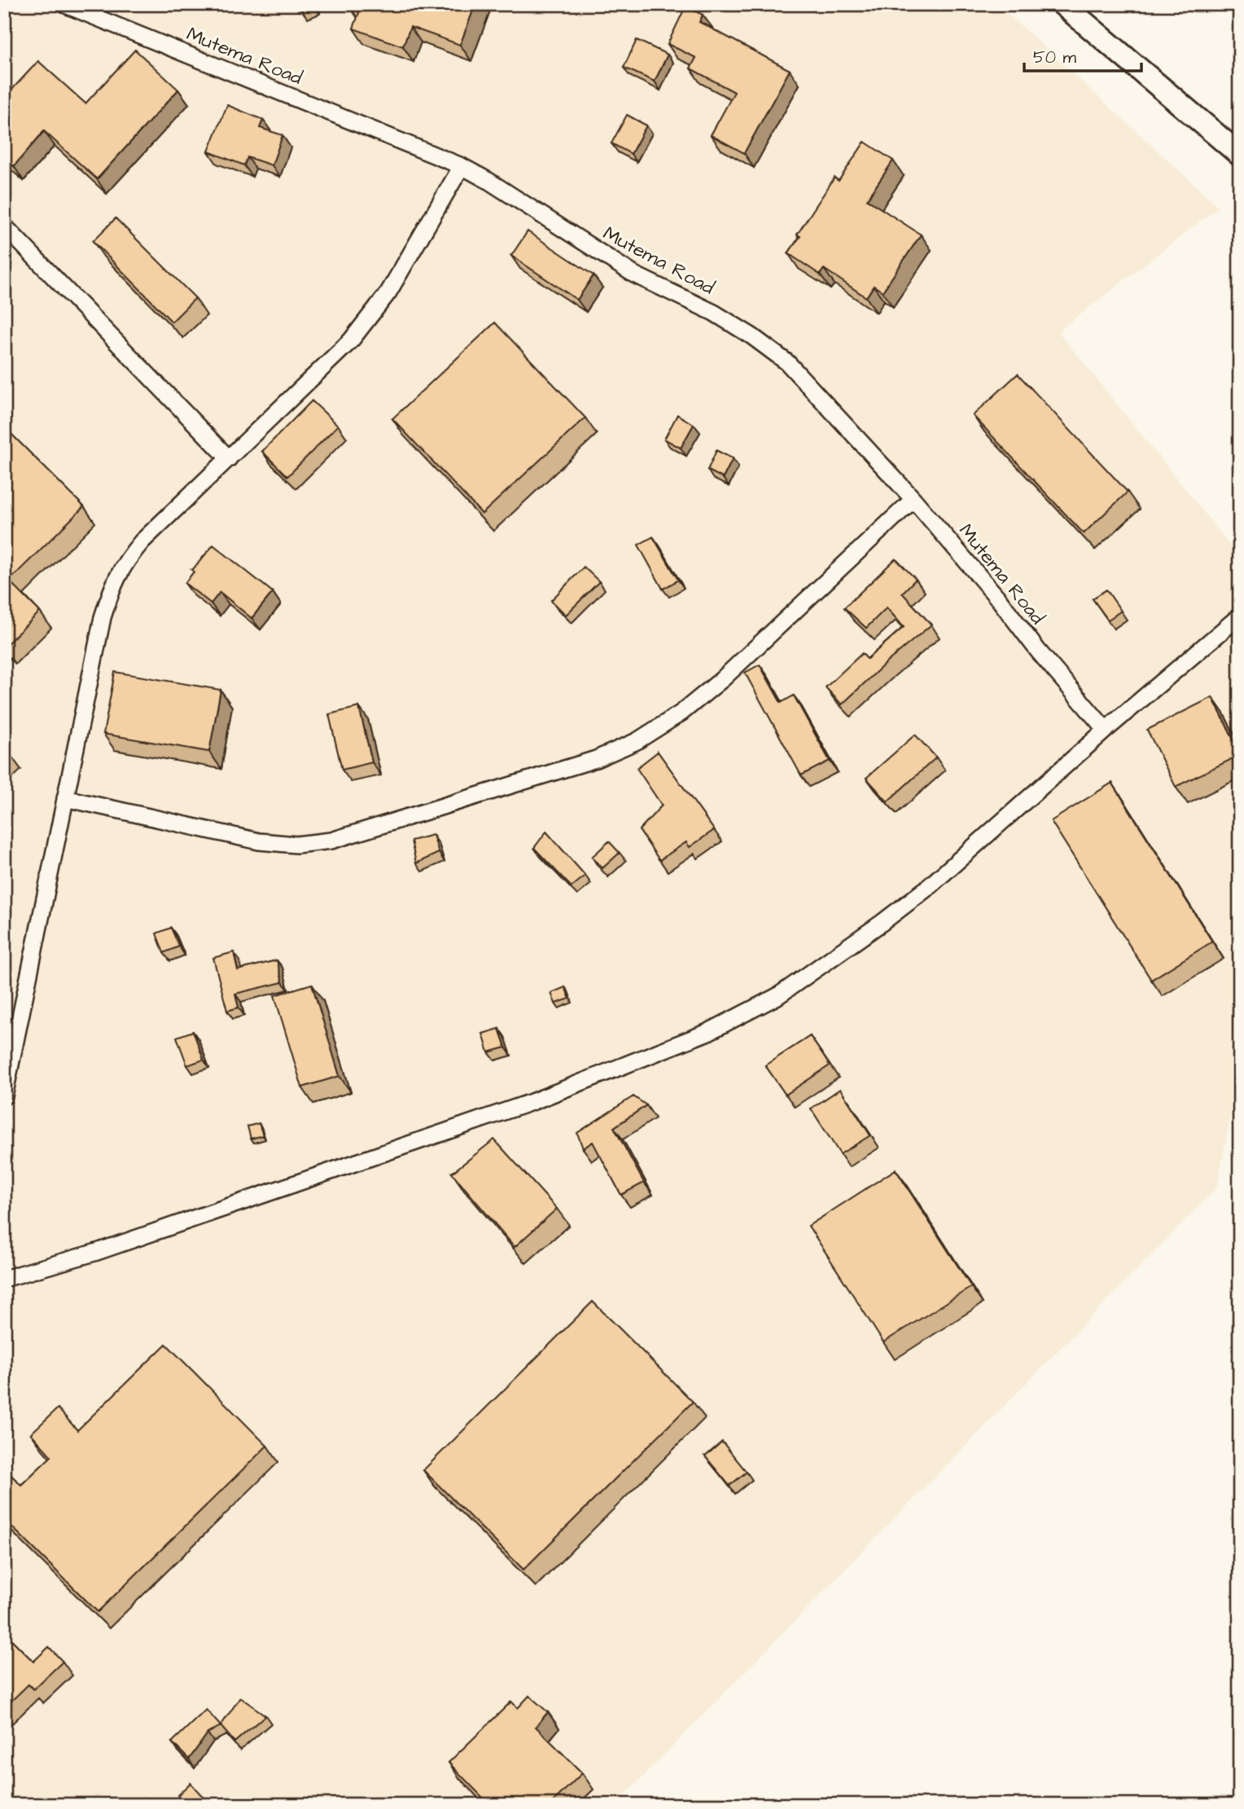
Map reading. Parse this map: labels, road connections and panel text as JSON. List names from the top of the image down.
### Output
{
  "streets": {
    "street": ["Mutema Road"]
  },
  "scale_bar": "50 m"
}
